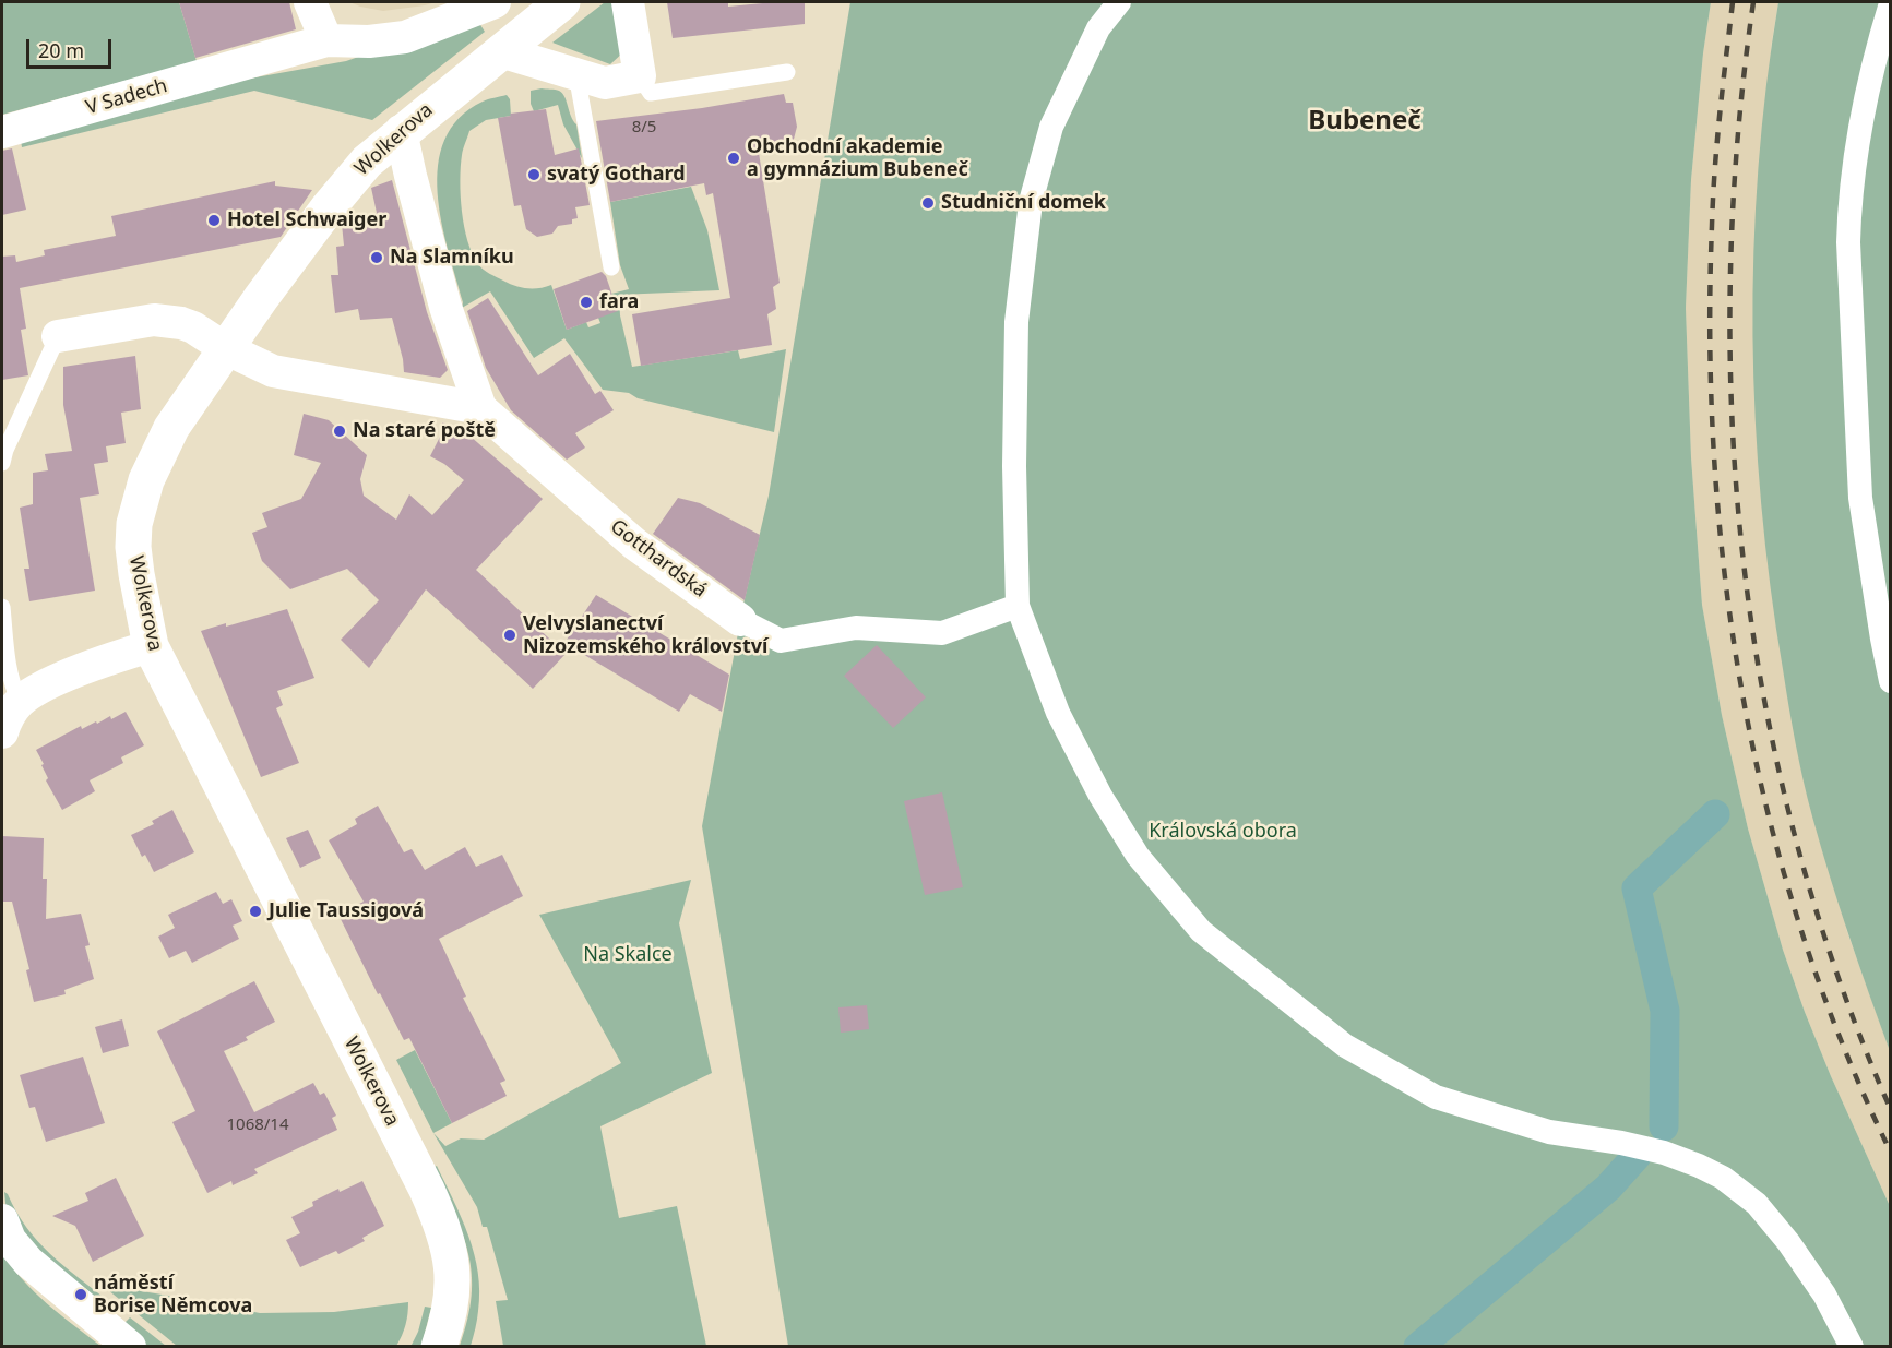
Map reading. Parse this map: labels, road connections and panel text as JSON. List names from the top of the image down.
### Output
{
  "streets": {
    "street": ["V Sadech", "Wolkerova", "Gotthardská"]
  },
  "crossings": [
    ["Wolkerova", "Gotthardská"]
  ],
  "districts": ["Bubeneč"],
  "parks": ["Královská obora", "Na Skalce"],
  "places": [
    "Obchodní akademie a gymnázium Bubeneč",
    "svatý Gothard",
    "Studniční domek",
    "Hotel Schwaiger",
    "Na Slamníku",
    "fara",
    "Na staré poště",
    "Velvyslanectví Nizozemského království",
    "Julie Taussigová",
    "náměstí Borise Němcova"
  ],
  "house_numbers": ["8/5", "1068/14"],
  "scale_bar": "20 m"
}
